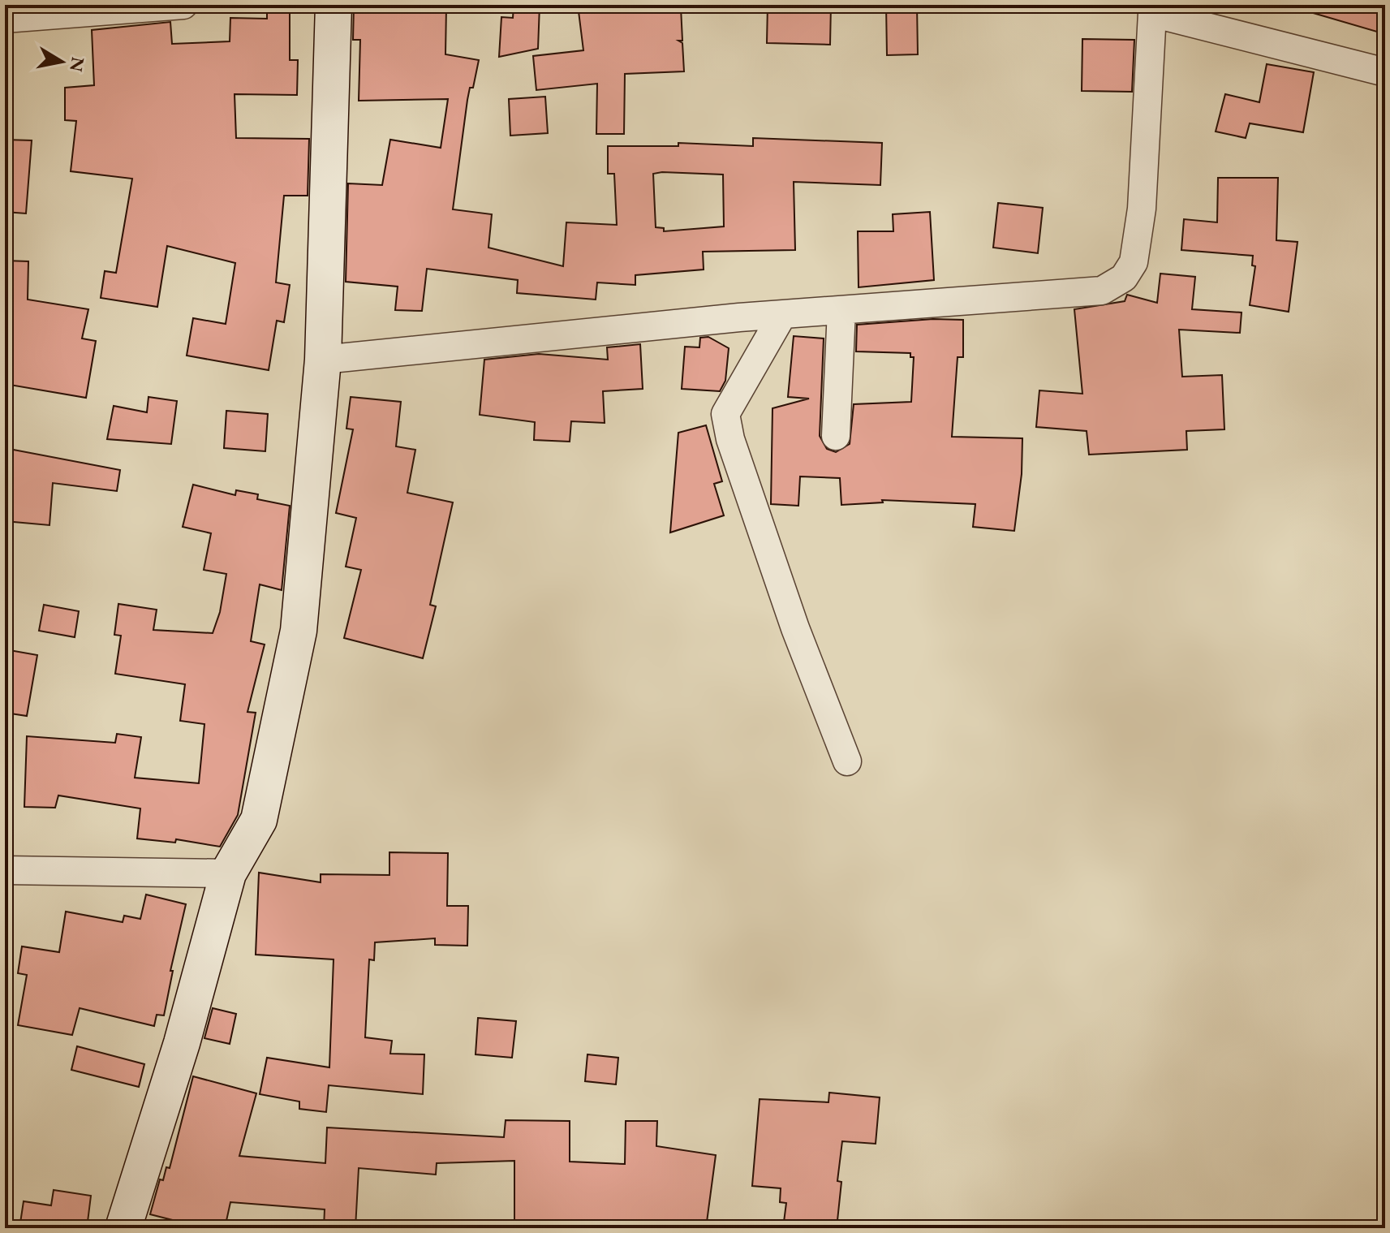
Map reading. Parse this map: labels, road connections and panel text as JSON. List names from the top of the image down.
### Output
{
  "north": "right"
}
